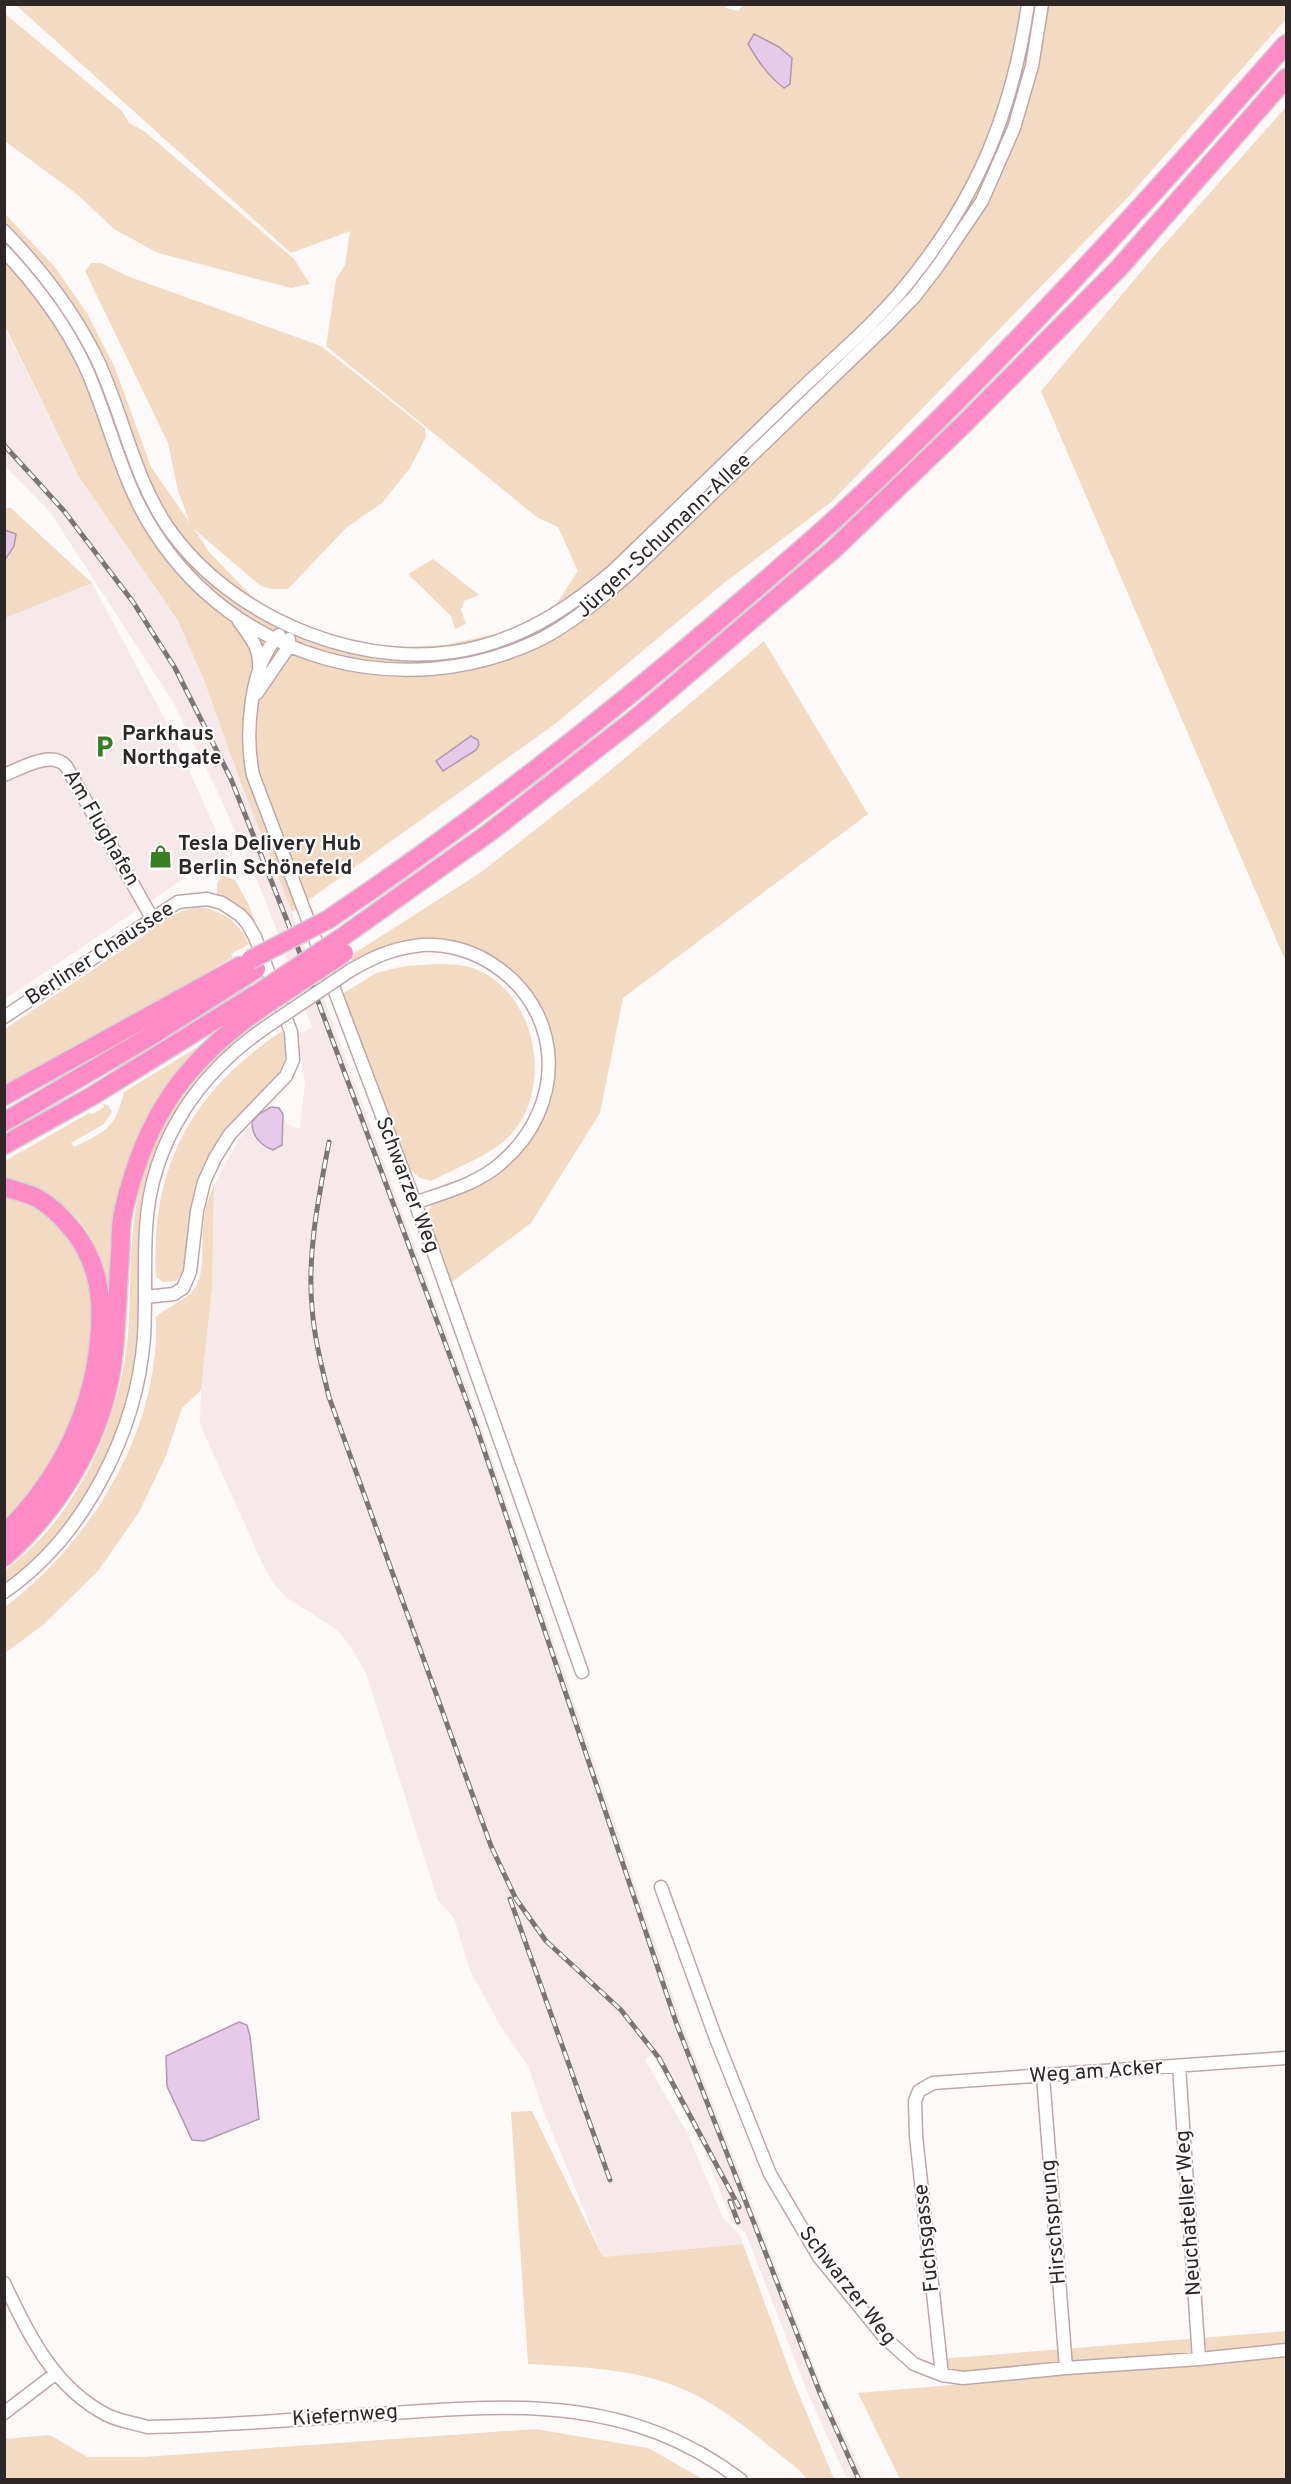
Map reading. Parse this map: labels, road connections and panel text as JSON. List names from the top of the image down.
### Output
{
  "streets": {
    "street": [
      "Jürgen-Schumann-Allee",
      "Am Flughafen",
      "Berliner Chaussee",
      "Schwarzer Weg",
      "Weg am Acker",
      "Neuchateller Weg",
      "Hirschsprung",
      "Fuchsgasse",
      "Kiefernweg"
    ]
  },
  "crossings": [
    ["Jürgen-Schumann-Allee", "Schwarzer Weg"],
    ["Am Flughafen", "Berliner Chaussee"],
    ["Schwarzer Weg", "Neuchateller Weg"],
    ["Schwarzer Weg", "Hirschsprung"],
    ["Schwarzer Weg", "Fuchsgasse"],
    ["Weg am Acker", "Neuchateller Weg"],
    ["Weg am Acker", "Hirschsprung"],
    ["Weg am Acker", "Fuchsgasse"]
  ],
  "places": {
    "parking": ["Parkhaus Northgate"],
    "shop": ["Tesla Delivery Hub Berlin Schönefeld"]
  }
}
